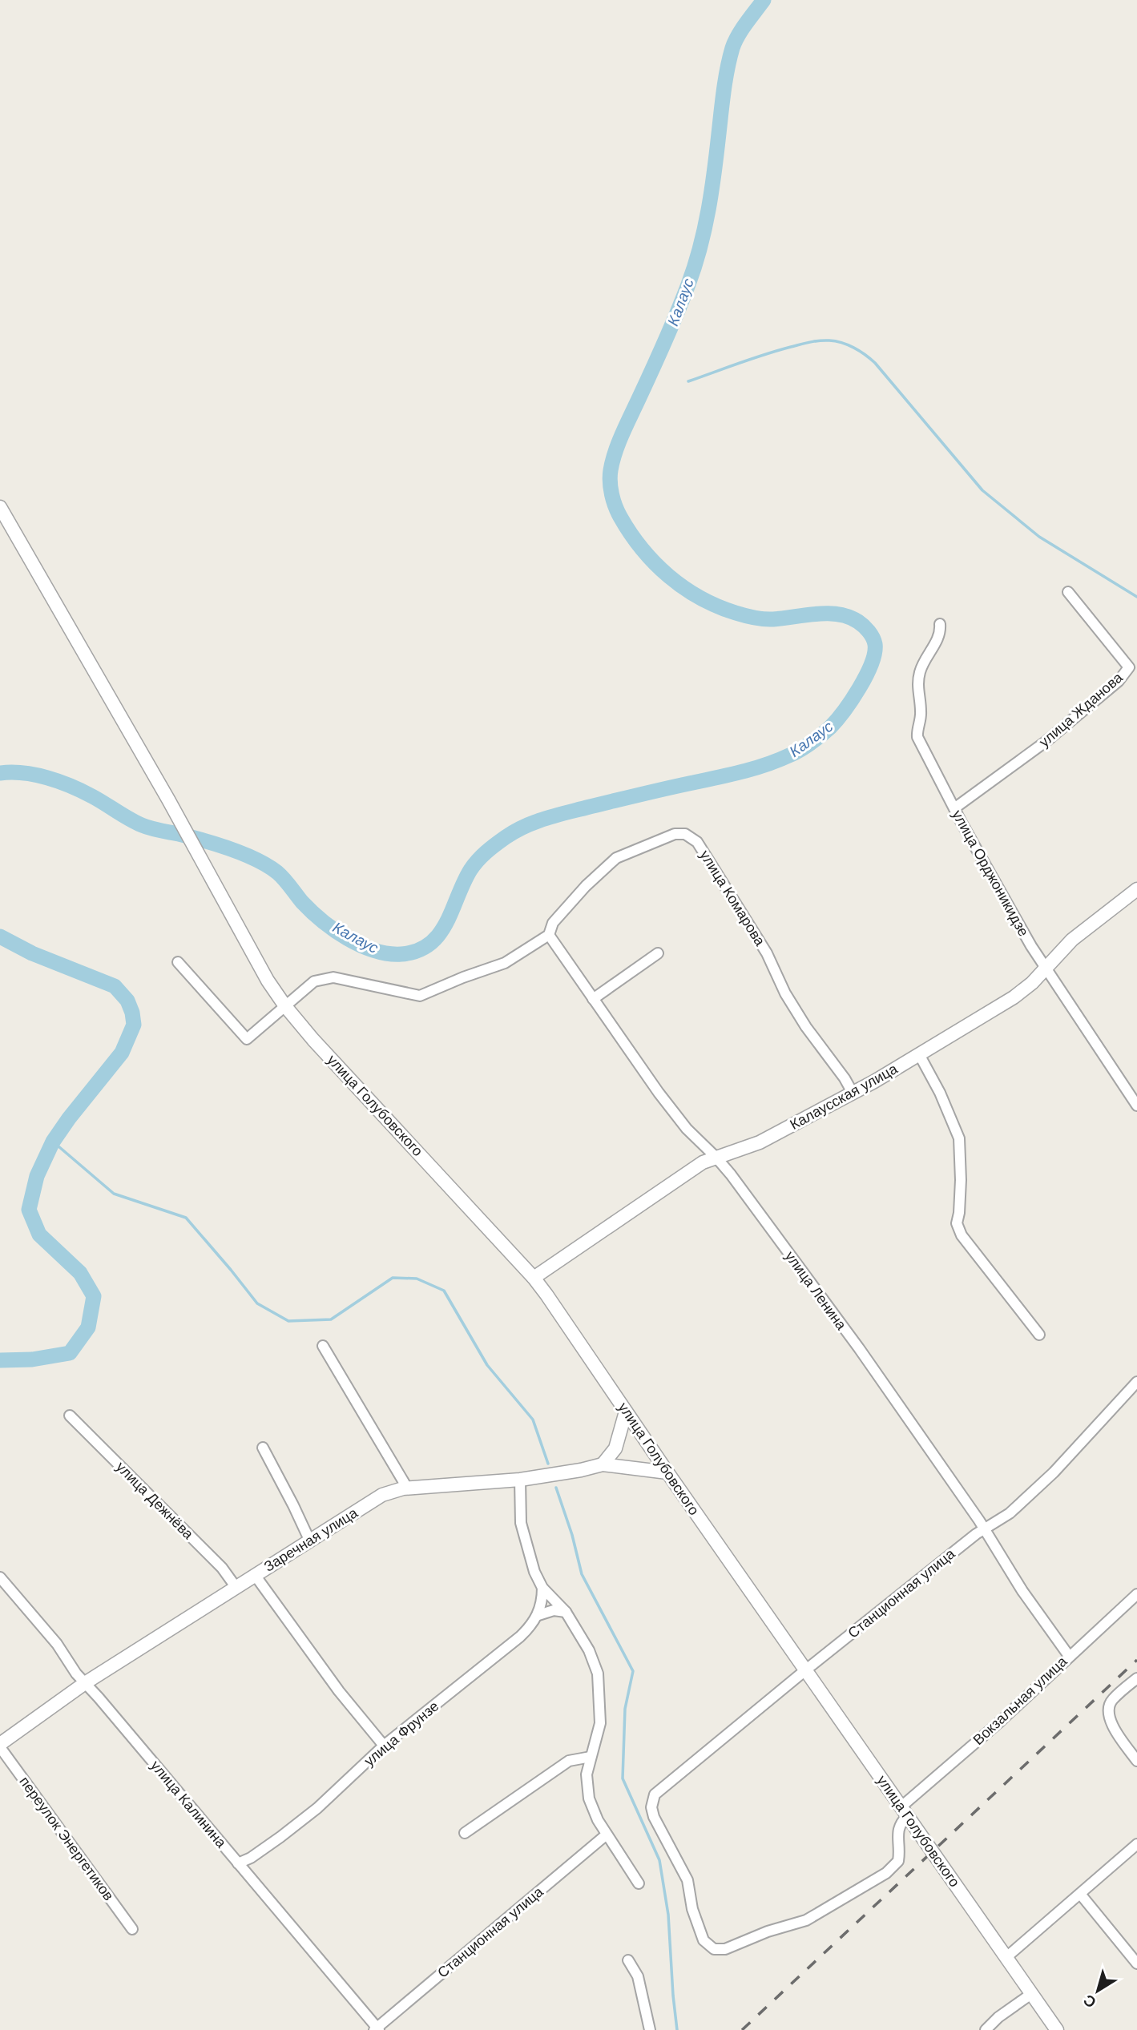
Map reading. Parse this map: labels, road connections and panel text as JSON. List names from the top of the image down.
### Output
{
  "streets": {
    "street": [
      "улица Жданова",
      "улица Орджоникидзе",
      "улица Комарова",
      "Калаусская улица",
      "улица Голубовского",
      "улица Ленина",
      "улица Дежнёва",
      "Заречная улица",
      "Станционная улица",
      "Вокзальная улица",
      "улица Фрунзе",
      "улица Калинина",
      "переулок Энергетиков"
    ]
  },
  "crossings": [
    ["улица Жданова", "улица Орджоникидзе"],
    ["улица Орджоникидзе", "Калаусская улица"],
    ["улица Комарова", "Калаусская улица"],
    ["улица Комарова", "улица Голубовского"],
    ["улица Комарова", "улица Ленина"],
    ["Калаусская улица", "улица Голубовского"],
    ["Калаусская улица", "улица Ленина"],
    ["улица Голубовского", "Заречная улица"],
    ["улица Голубовского", "Станционная улица"],
    ["улица Голубовского", "Вокзальная улица"],
    ["улица Ленина", "Станционная улица"],
    ["улица Ленина", "Вокзальная улица"],
    ["улица Дежнёва", "Заречная улица"],
    ["Заречная улица", "улица Калинина"],
    ["Заречная улица", "переулок Энергетиков"],
    ["Станционная улица", "Вокзальная улица"],
    ["Станционная улица", "улица Калинина"],
    ["улица Фрунзе", "улица Калинина"]
  ],
  "water": ["Калаус"],
  "north": "bottom left"
}
